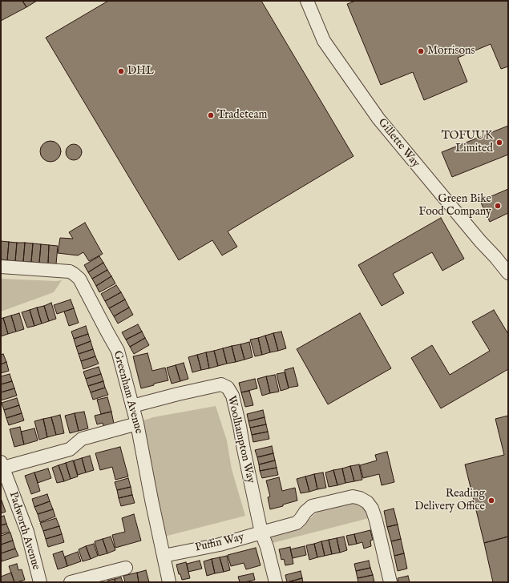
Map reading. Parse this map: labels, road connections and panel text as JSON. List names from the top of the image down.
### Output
{
  "streets": {
    "street": [
      "Gillette Way",
      "Greenham Avenue",
      "Woolhampton Way",
      "Padworth Avenue",
      "Puffin Way"
    ]
  },
  "crossings": [
    ["Greenham Avenue", "Woolhampton Way"],
    ["Greenham Avenue", "Puffin Way"],
    ["Woolhampton Way", "Puffin Way"]
  ],
  "places": [
    "Morrisons",
    "DHL",
    "Tradeteam",
    "TOFUUK Limited",
    "Green Bike Food Company",
    "Reading Delivery Office"
  ]
}
